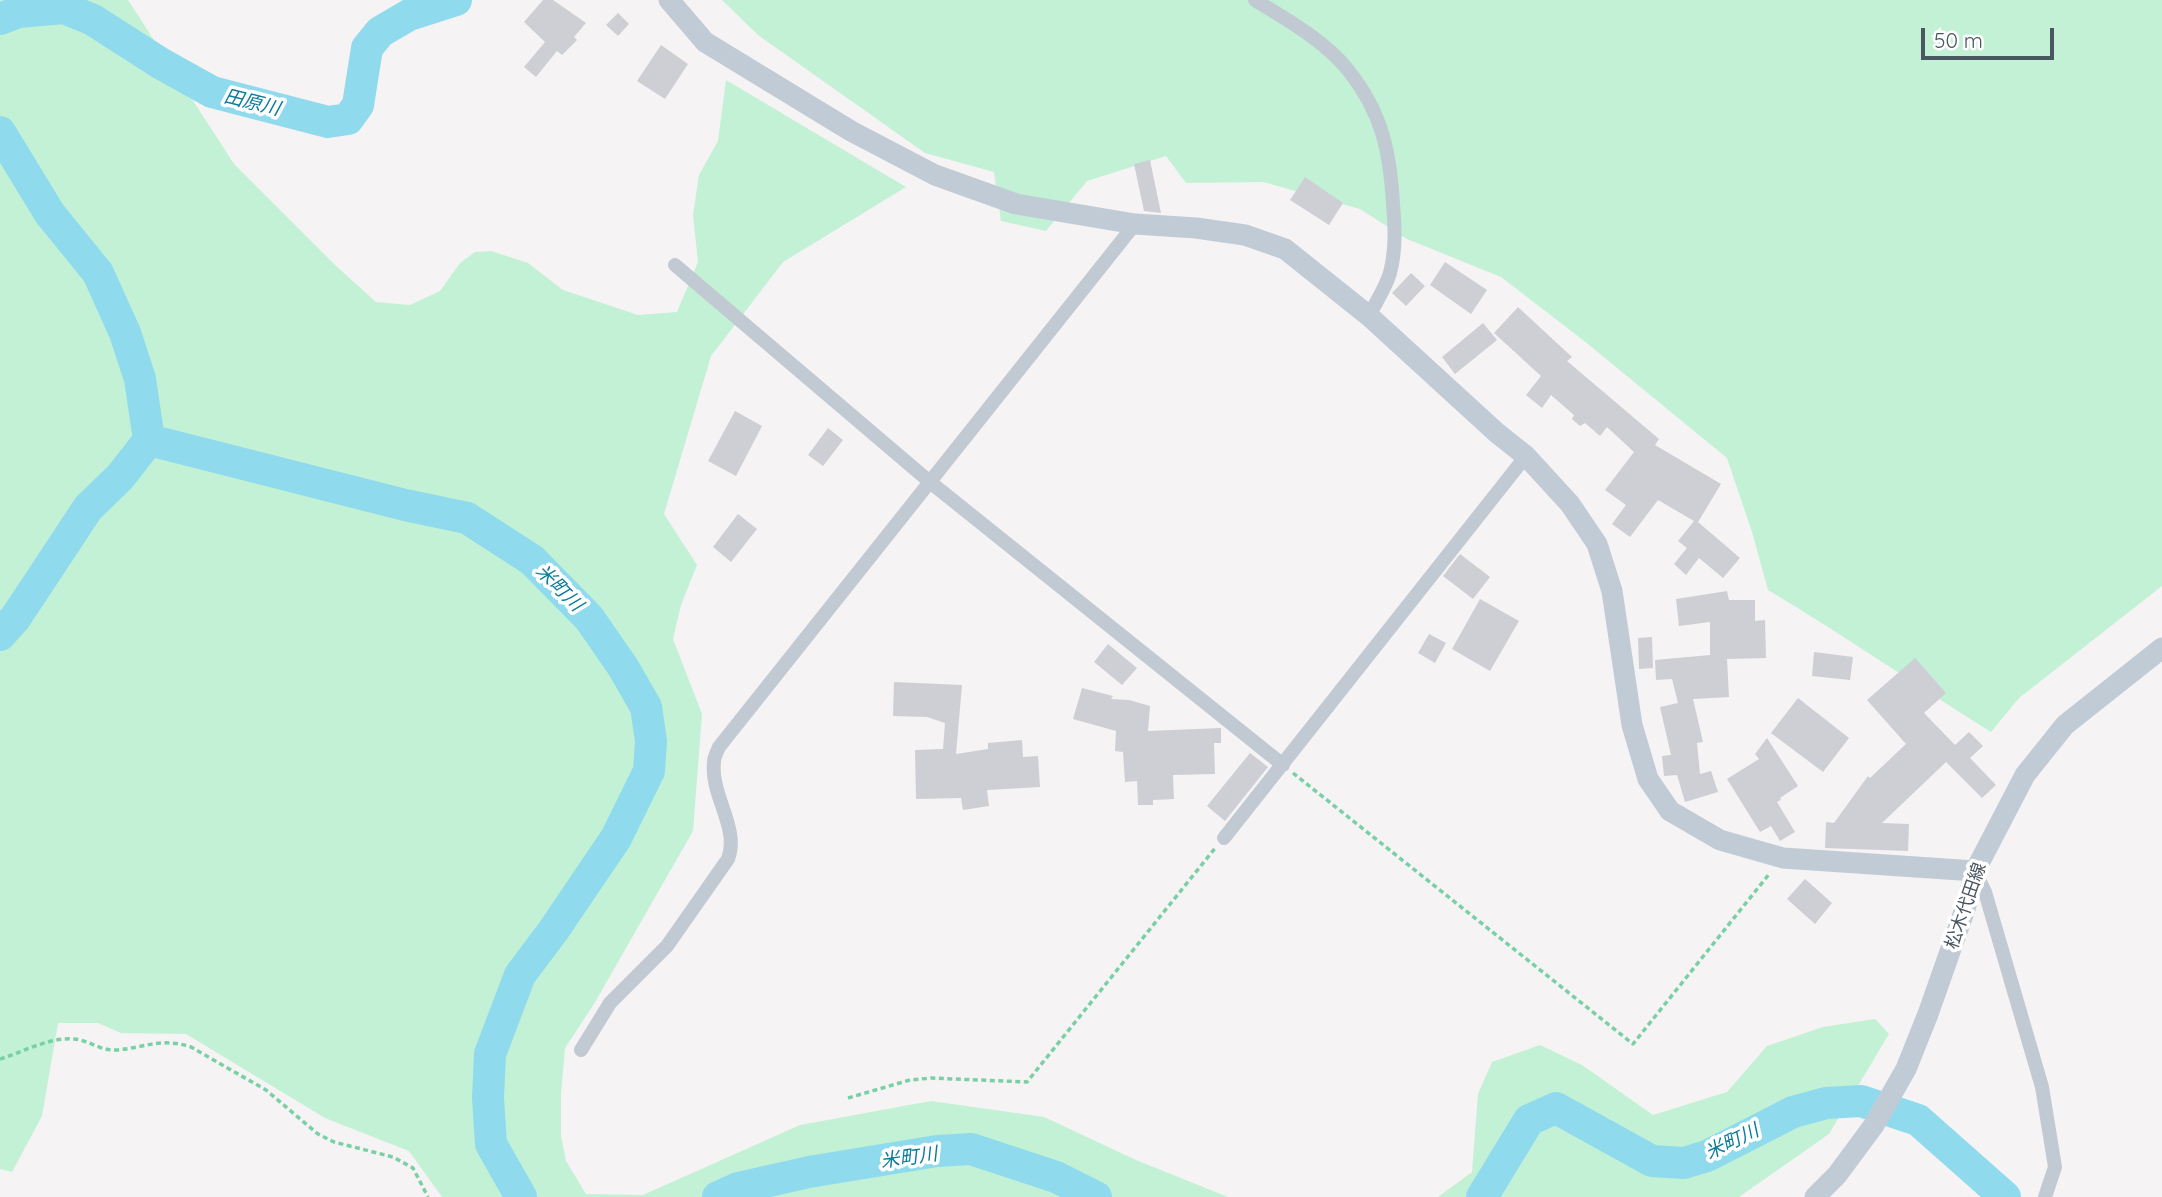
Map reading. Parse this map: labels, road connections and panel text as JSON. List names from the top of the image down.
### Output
{
  "streets": {
    "street": ["松木代田線"]
  },
  "water": ["田原川", "米町川"],
  "scale_bar": "50 m"
}
